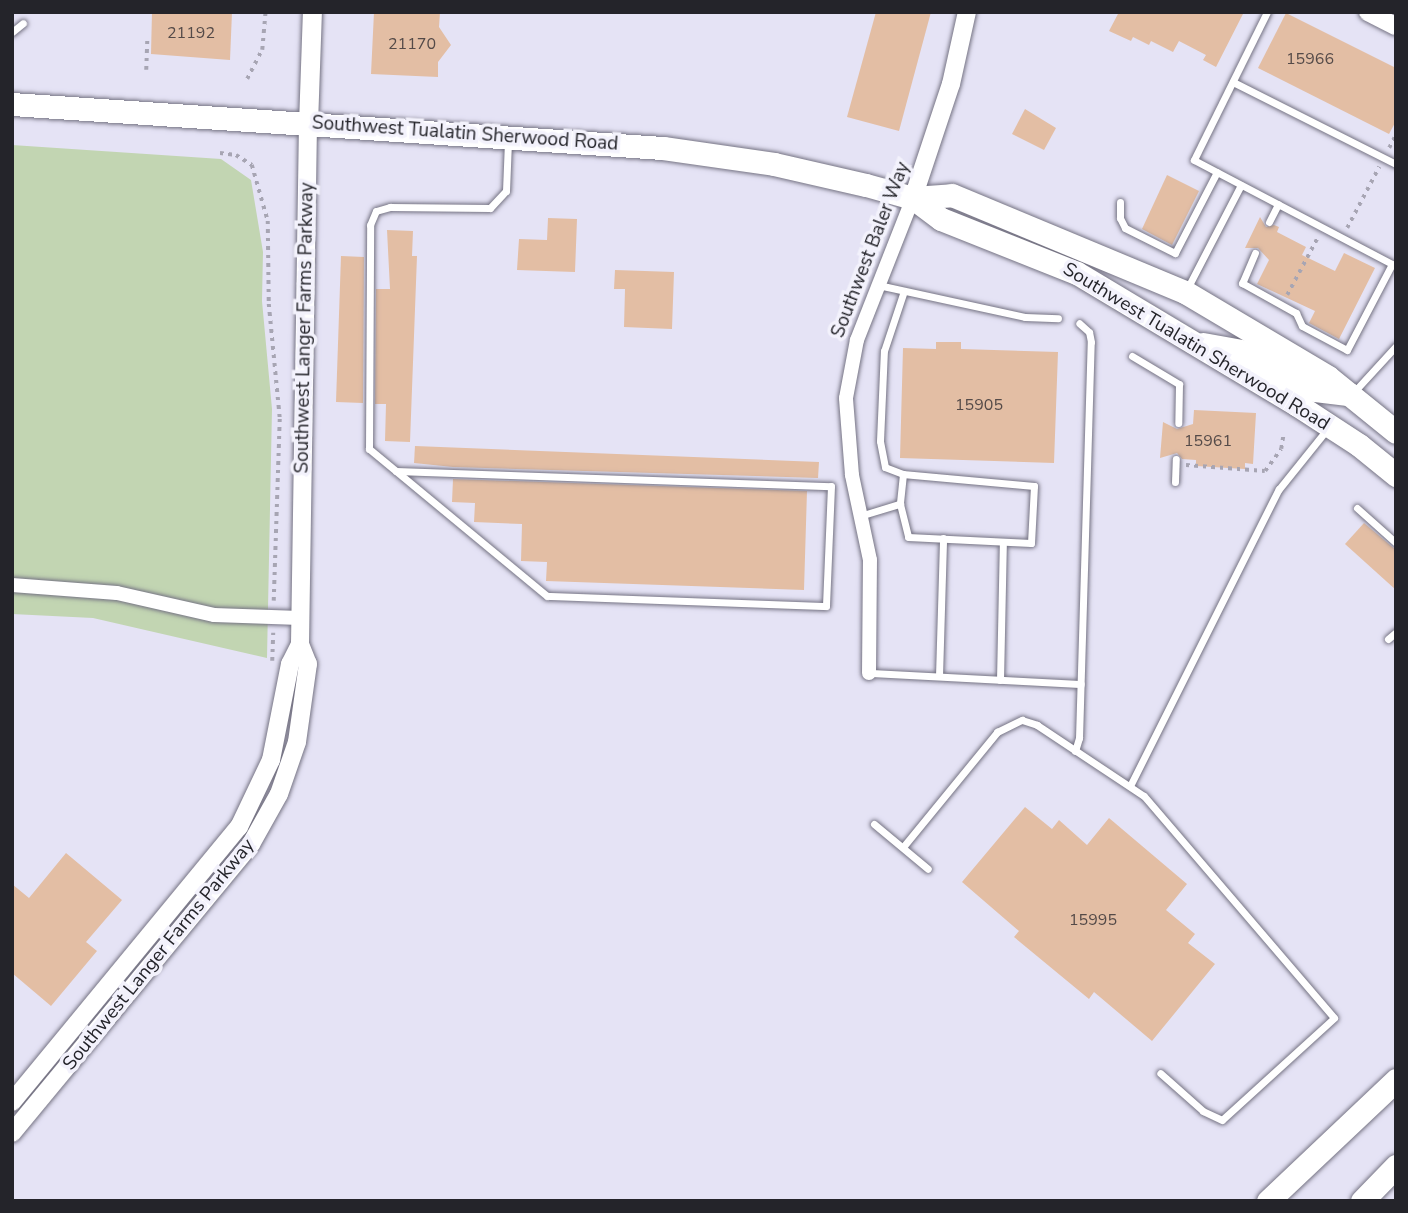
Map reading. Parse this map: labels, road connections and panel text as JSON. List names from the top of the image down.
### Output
{
  "streets": {
    "highway": ["Southwest Tualatin Sherwood Road"],
    "main road": ["Southwest Langer Farms Parkway"],
    "street": ["Southwest Baler Way"]
  },
  "crossings": [
    ["Southwest Tualatin Sherwood Road", "Southwest Baler Way"],
    ["Southwest Tualatin Sherwood Road", "Southwest Langer Farms Parkway"]
  ],
  "house_numbers": [
    "21192",
    "21170",
    "15966",
    "15905",
    "15961",
    "15995"
  ]
}
